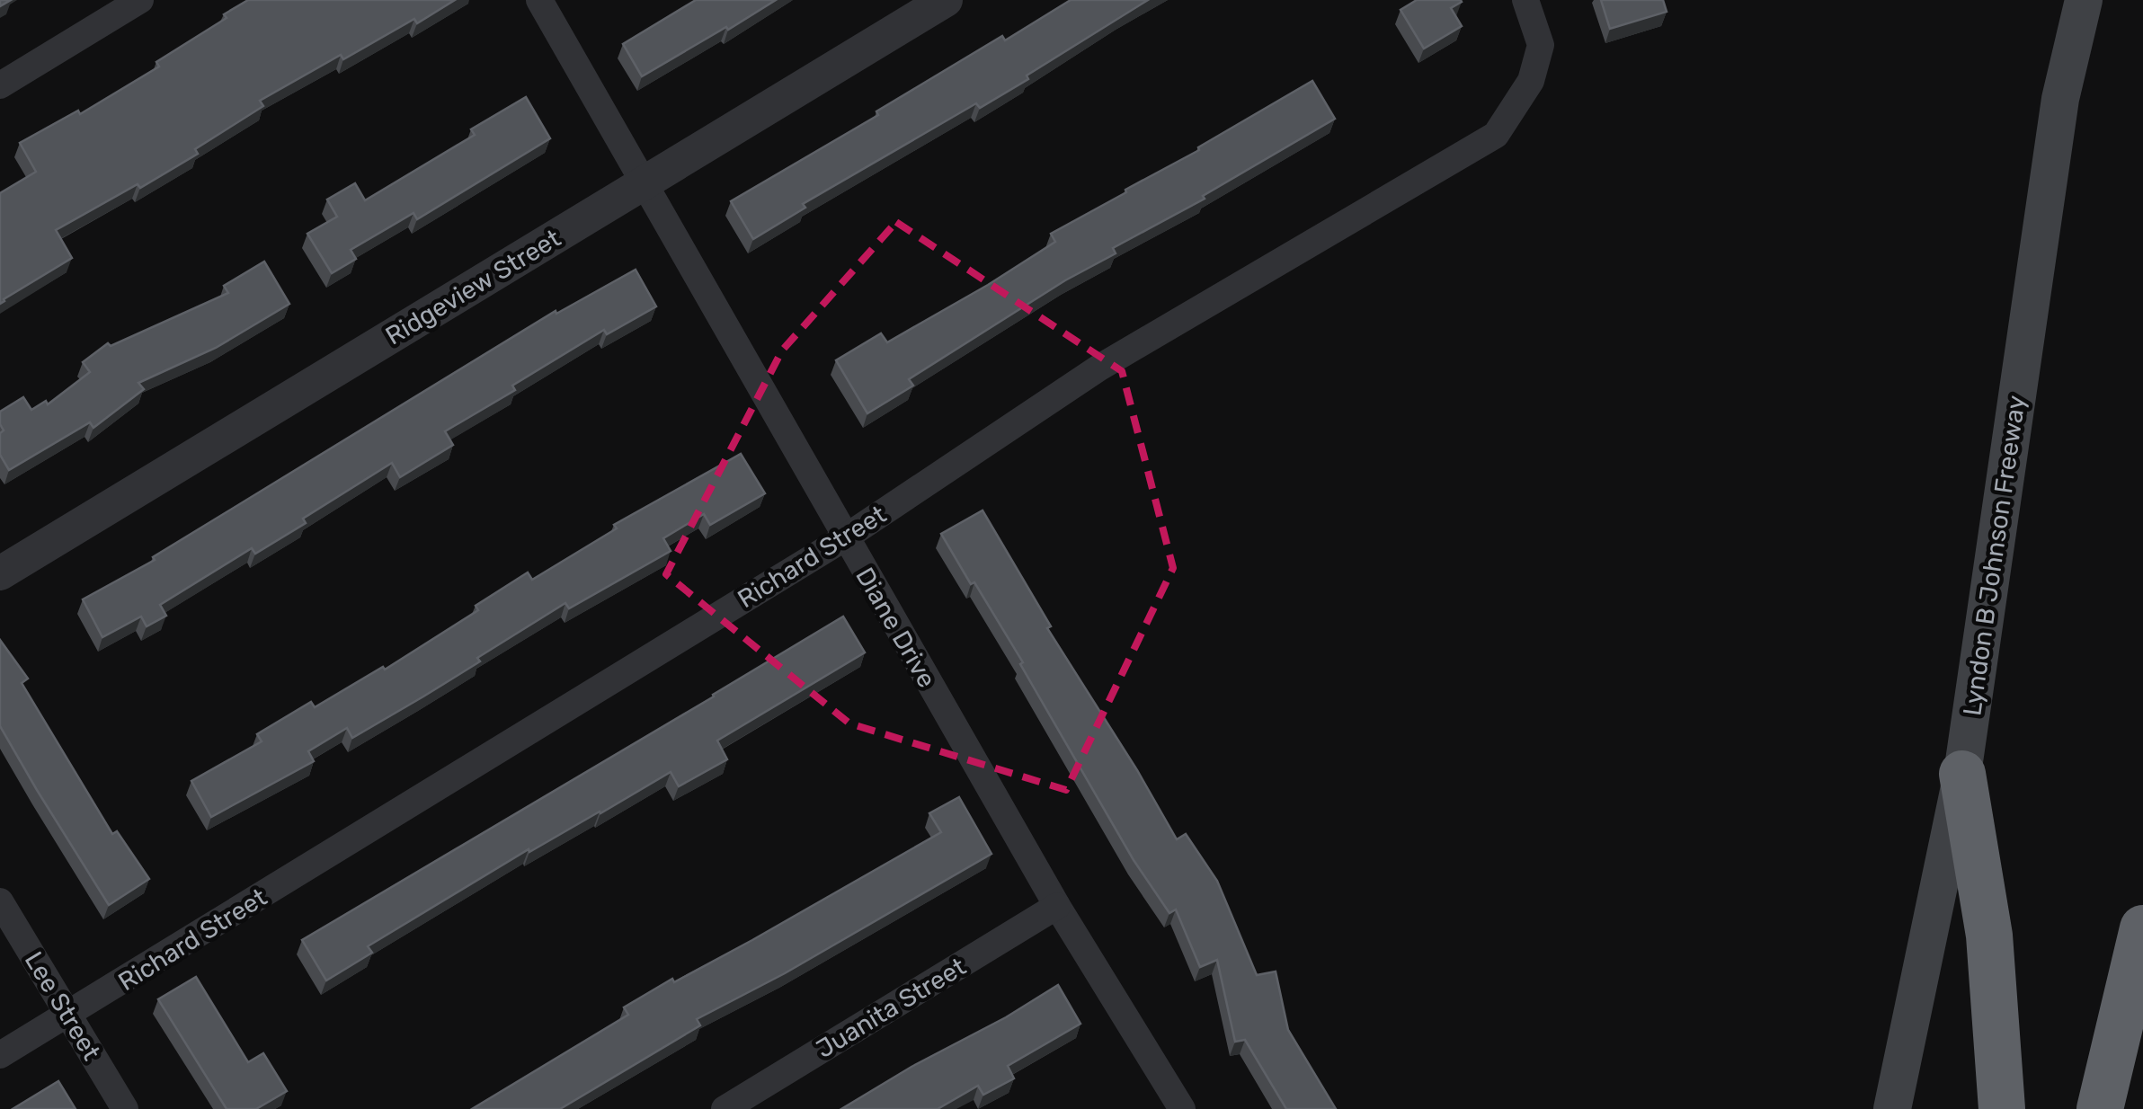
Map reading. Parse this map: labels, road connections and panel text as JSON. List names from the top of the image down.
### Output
{
  "streets": {
    "main road": ["Lyndon B Johnson Freeway"],
    "street": [
      "Ridgeview Street",
      "Richard Street",
      "Diane Drive",
      "Lee Street",
      "Juanita Street"
    ]
  },
  "crossings": [
    ["Ridgeview Street", "Diane Drive"],
    ["Richard Street", "Diane Drive"],
    ["Richard Street", "Lee Street"],
    ["Diane Drive", "Juanita Street"]
  ]
}
